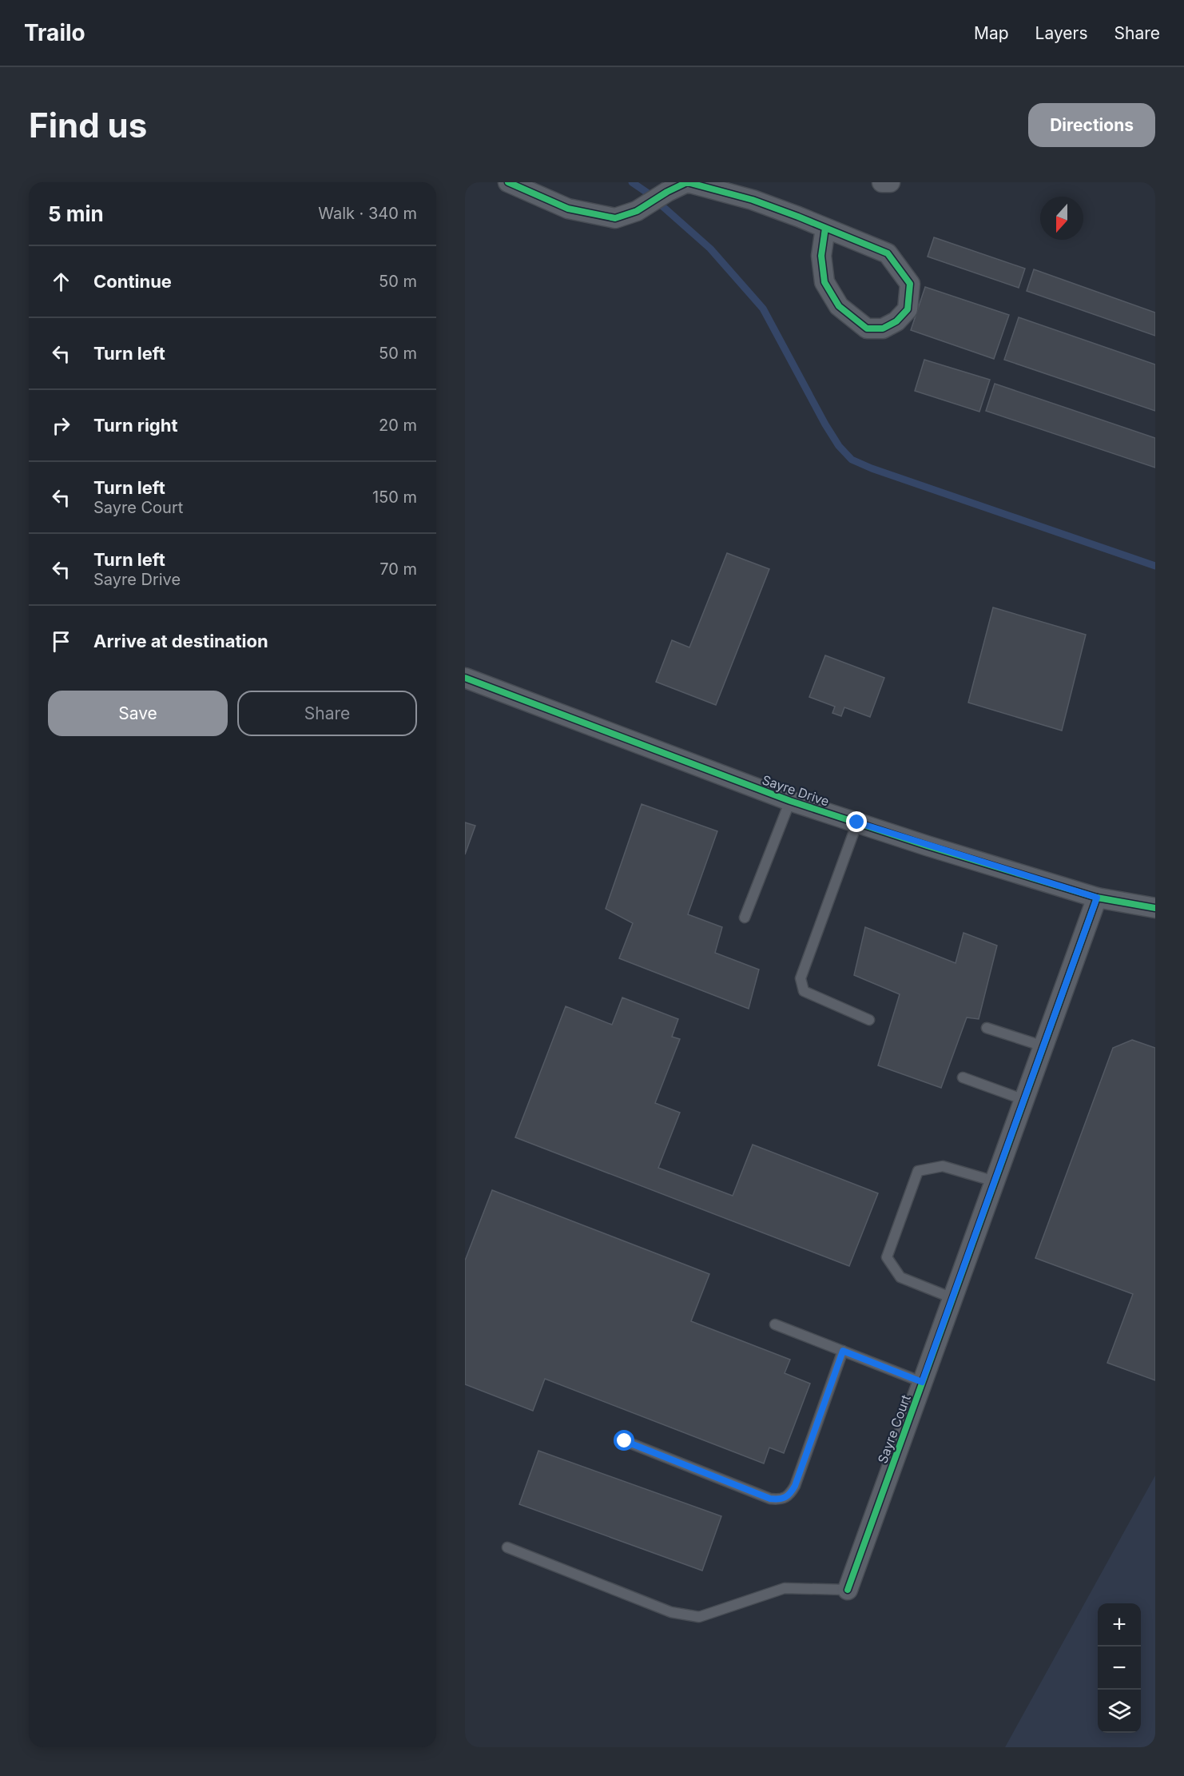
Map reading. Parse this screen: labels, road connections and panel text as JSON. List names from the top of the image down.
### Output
{
  "streets": {
    "street": ["Sayre Drive", "Sayre Court"]
  },
  "crossings": [
    ["Sayre Drive", "Sayre Court"]
  ],
  "north": "bottom",
  "page": {
    "header": "Trailo",
    "nav": ["Map", "Layers", "Share"],
    "buttons": [
      "Directions",
      ["Save", "Share"]
    ],
    "title": "Find us",
    "heading": ["5 min", "Walk · 340 m"],
    "list": [
      ["Continue", "50 m"],
      ["Turn left", "50 m"],
      ["Turn right", "20 m"],
      ["Turn left", "Sayre Court", "150 m"],
      ["Turn left", "Sayre Drive", "70 m"],
      "Arrive at destination"
    ],
    "map_buttons": ["+", "−"]
  }
}
